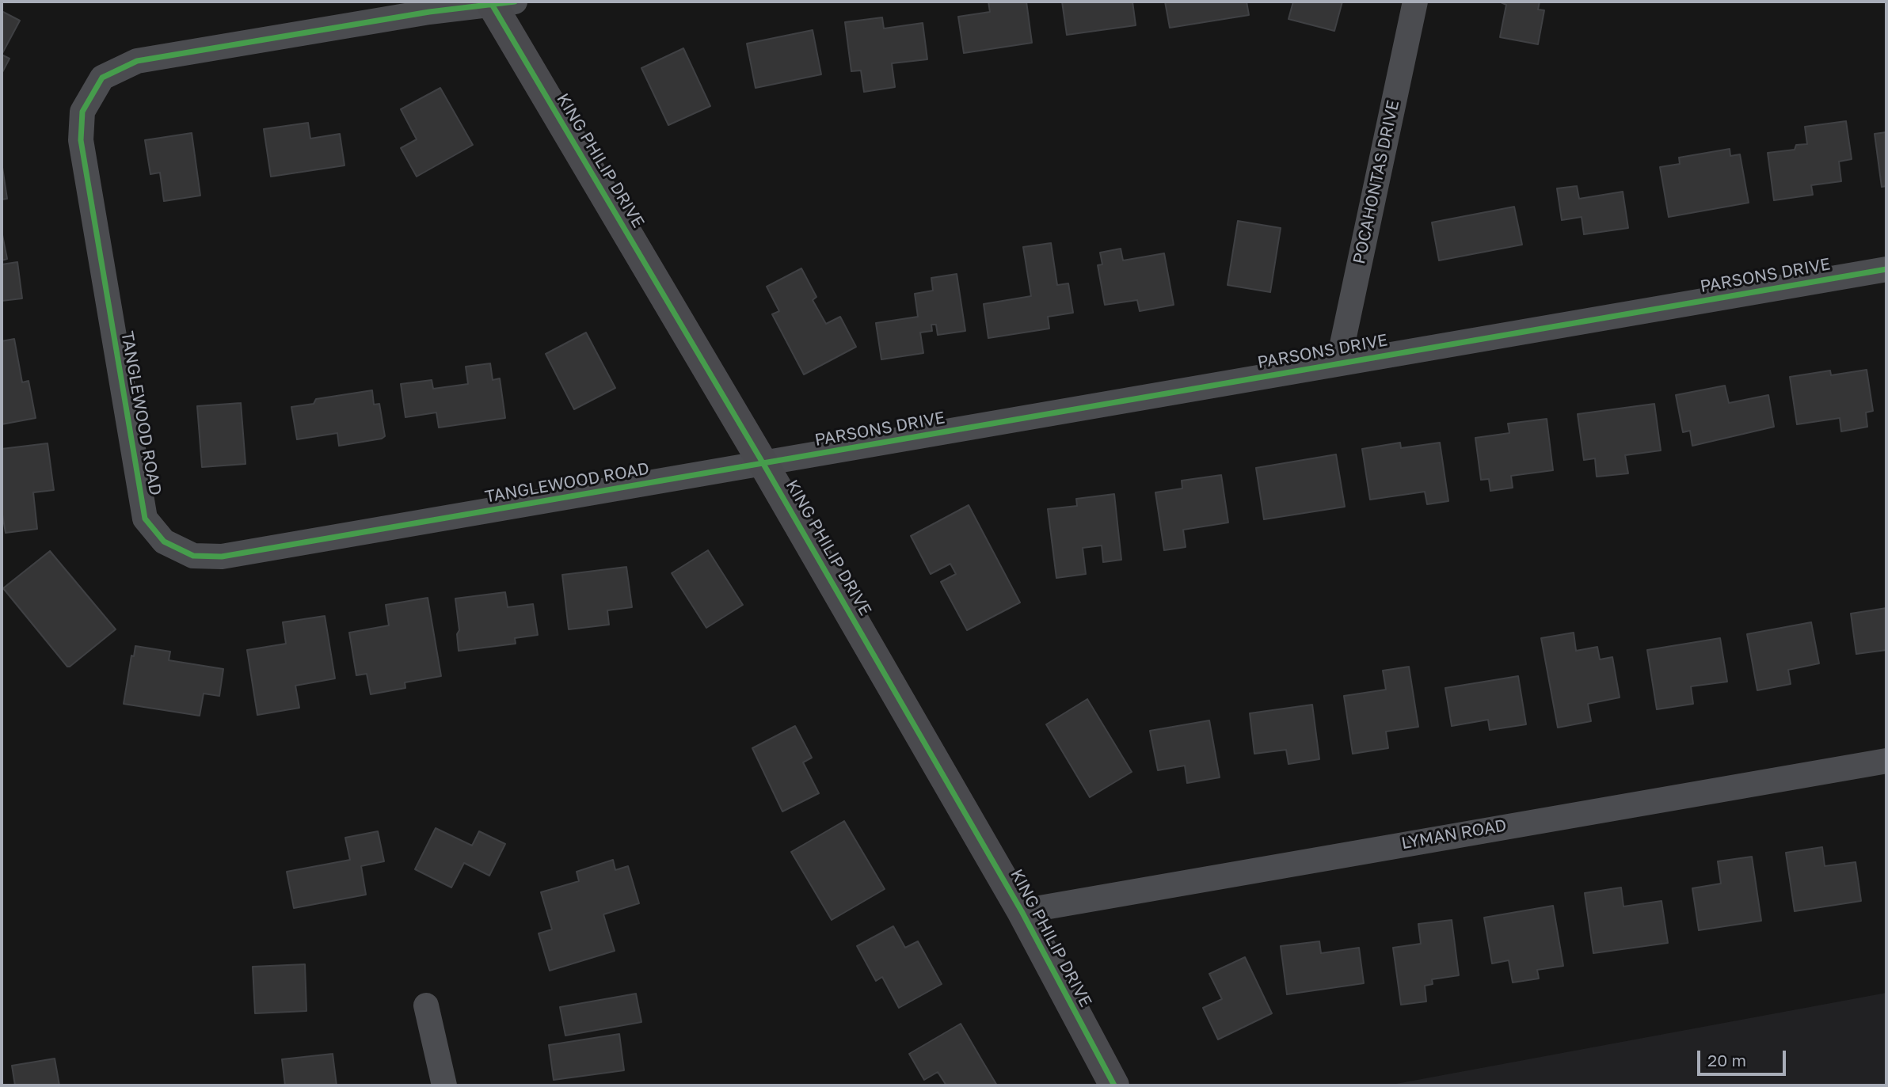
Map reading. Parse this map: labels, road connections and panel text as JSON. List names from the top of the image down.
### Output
{
  "streets": {
    "street": [
      "KING PHILIP DRIVE",
      "POCAHONTAS DRIVE",
      "PARSONS DRIVE",
      "TANGLEWOOD ROAD",
      "LYMAN ROAD"
    ]
  },
  "crossings": [
    ["KING PHILIP DRIVE", "PARSONS DRIVE"],
    ["KING PHILIP DRIVE", "TANGLEWOOD ROAD"],
    ["KING PHILIP DRIVE", "LYMAN ROAD"],
    ["POCAHONTAS DRIVE", "PARSONS DRIVE"],
    ["PARSONS DRIVE", "TANGLEWOOD ROAD"]
  ],
  "scale_bar": "20 m"
}
